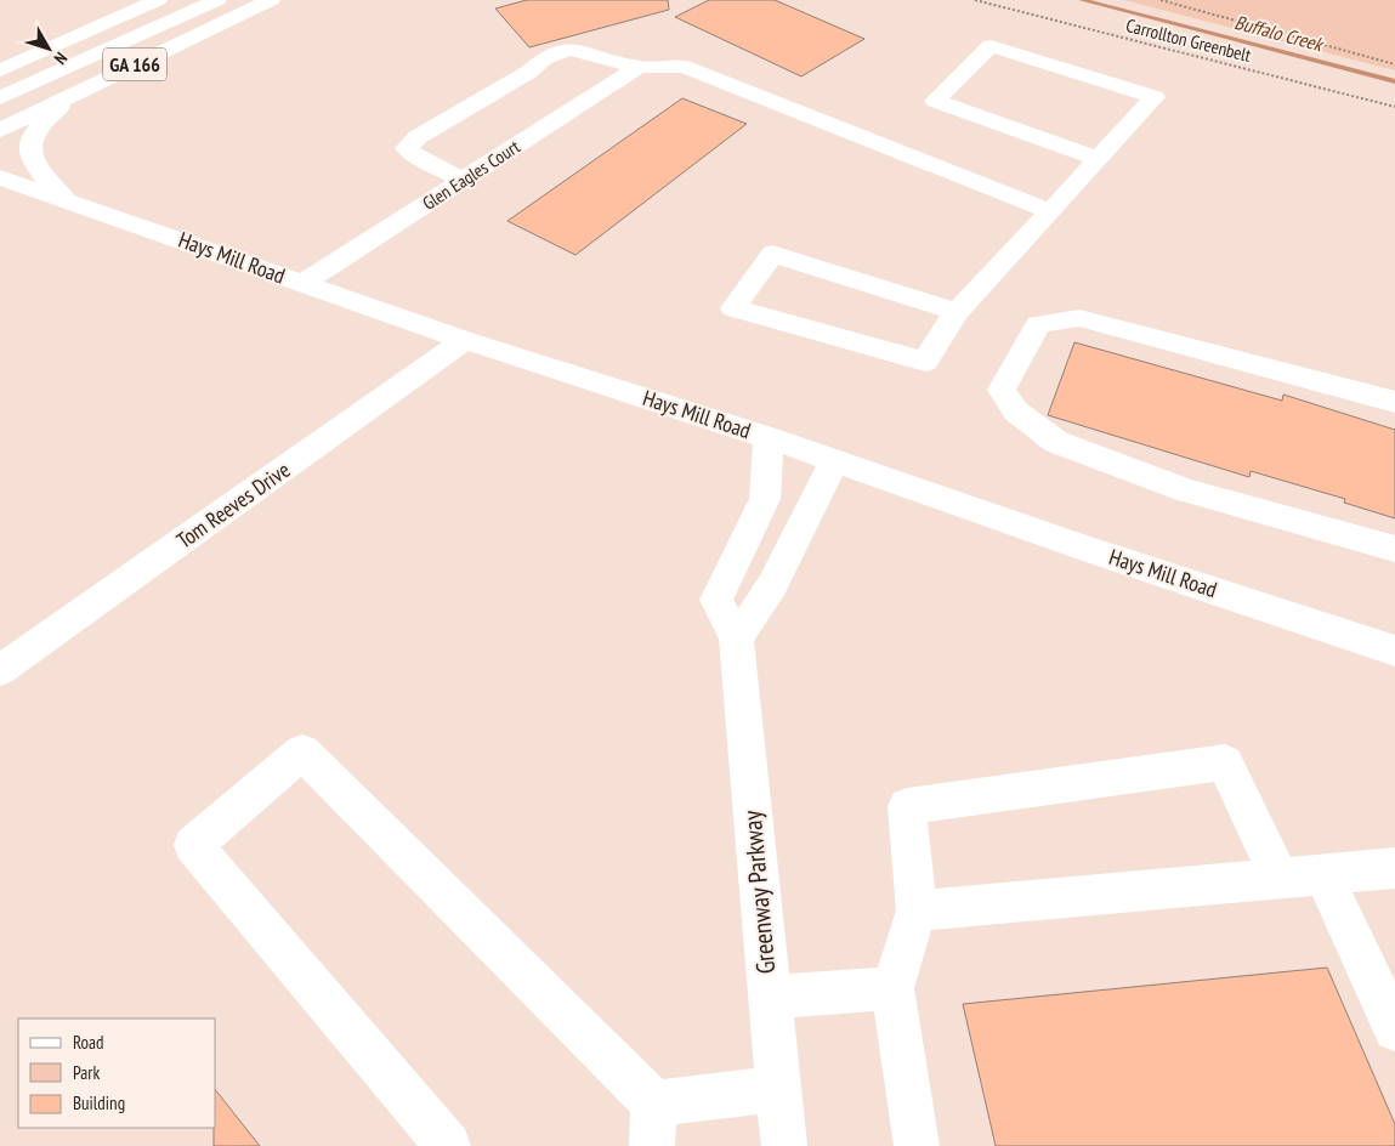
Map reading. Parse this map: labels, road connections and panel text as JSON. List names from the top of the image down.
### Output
{
  "streets": {
    "street": [
      "GA 166",
      "Glen Eagles Court",
      "Hays Mill Road",
      "Tom Reeves Drive",
      "Greenway Parkway"
    ],
    "path": ["Carrollton Greenbelt"]
  },
  "crossings": [
    ["Glen Eagles Court", "Hays Mill Road"],
    ["Hays Mill Road", "Tom Reeves Drive"]
  ],
  "water": ["Buffalo Creek"],
  "legend": ["Road", "Park", "Building"],
  "north": "bottom right"
}
